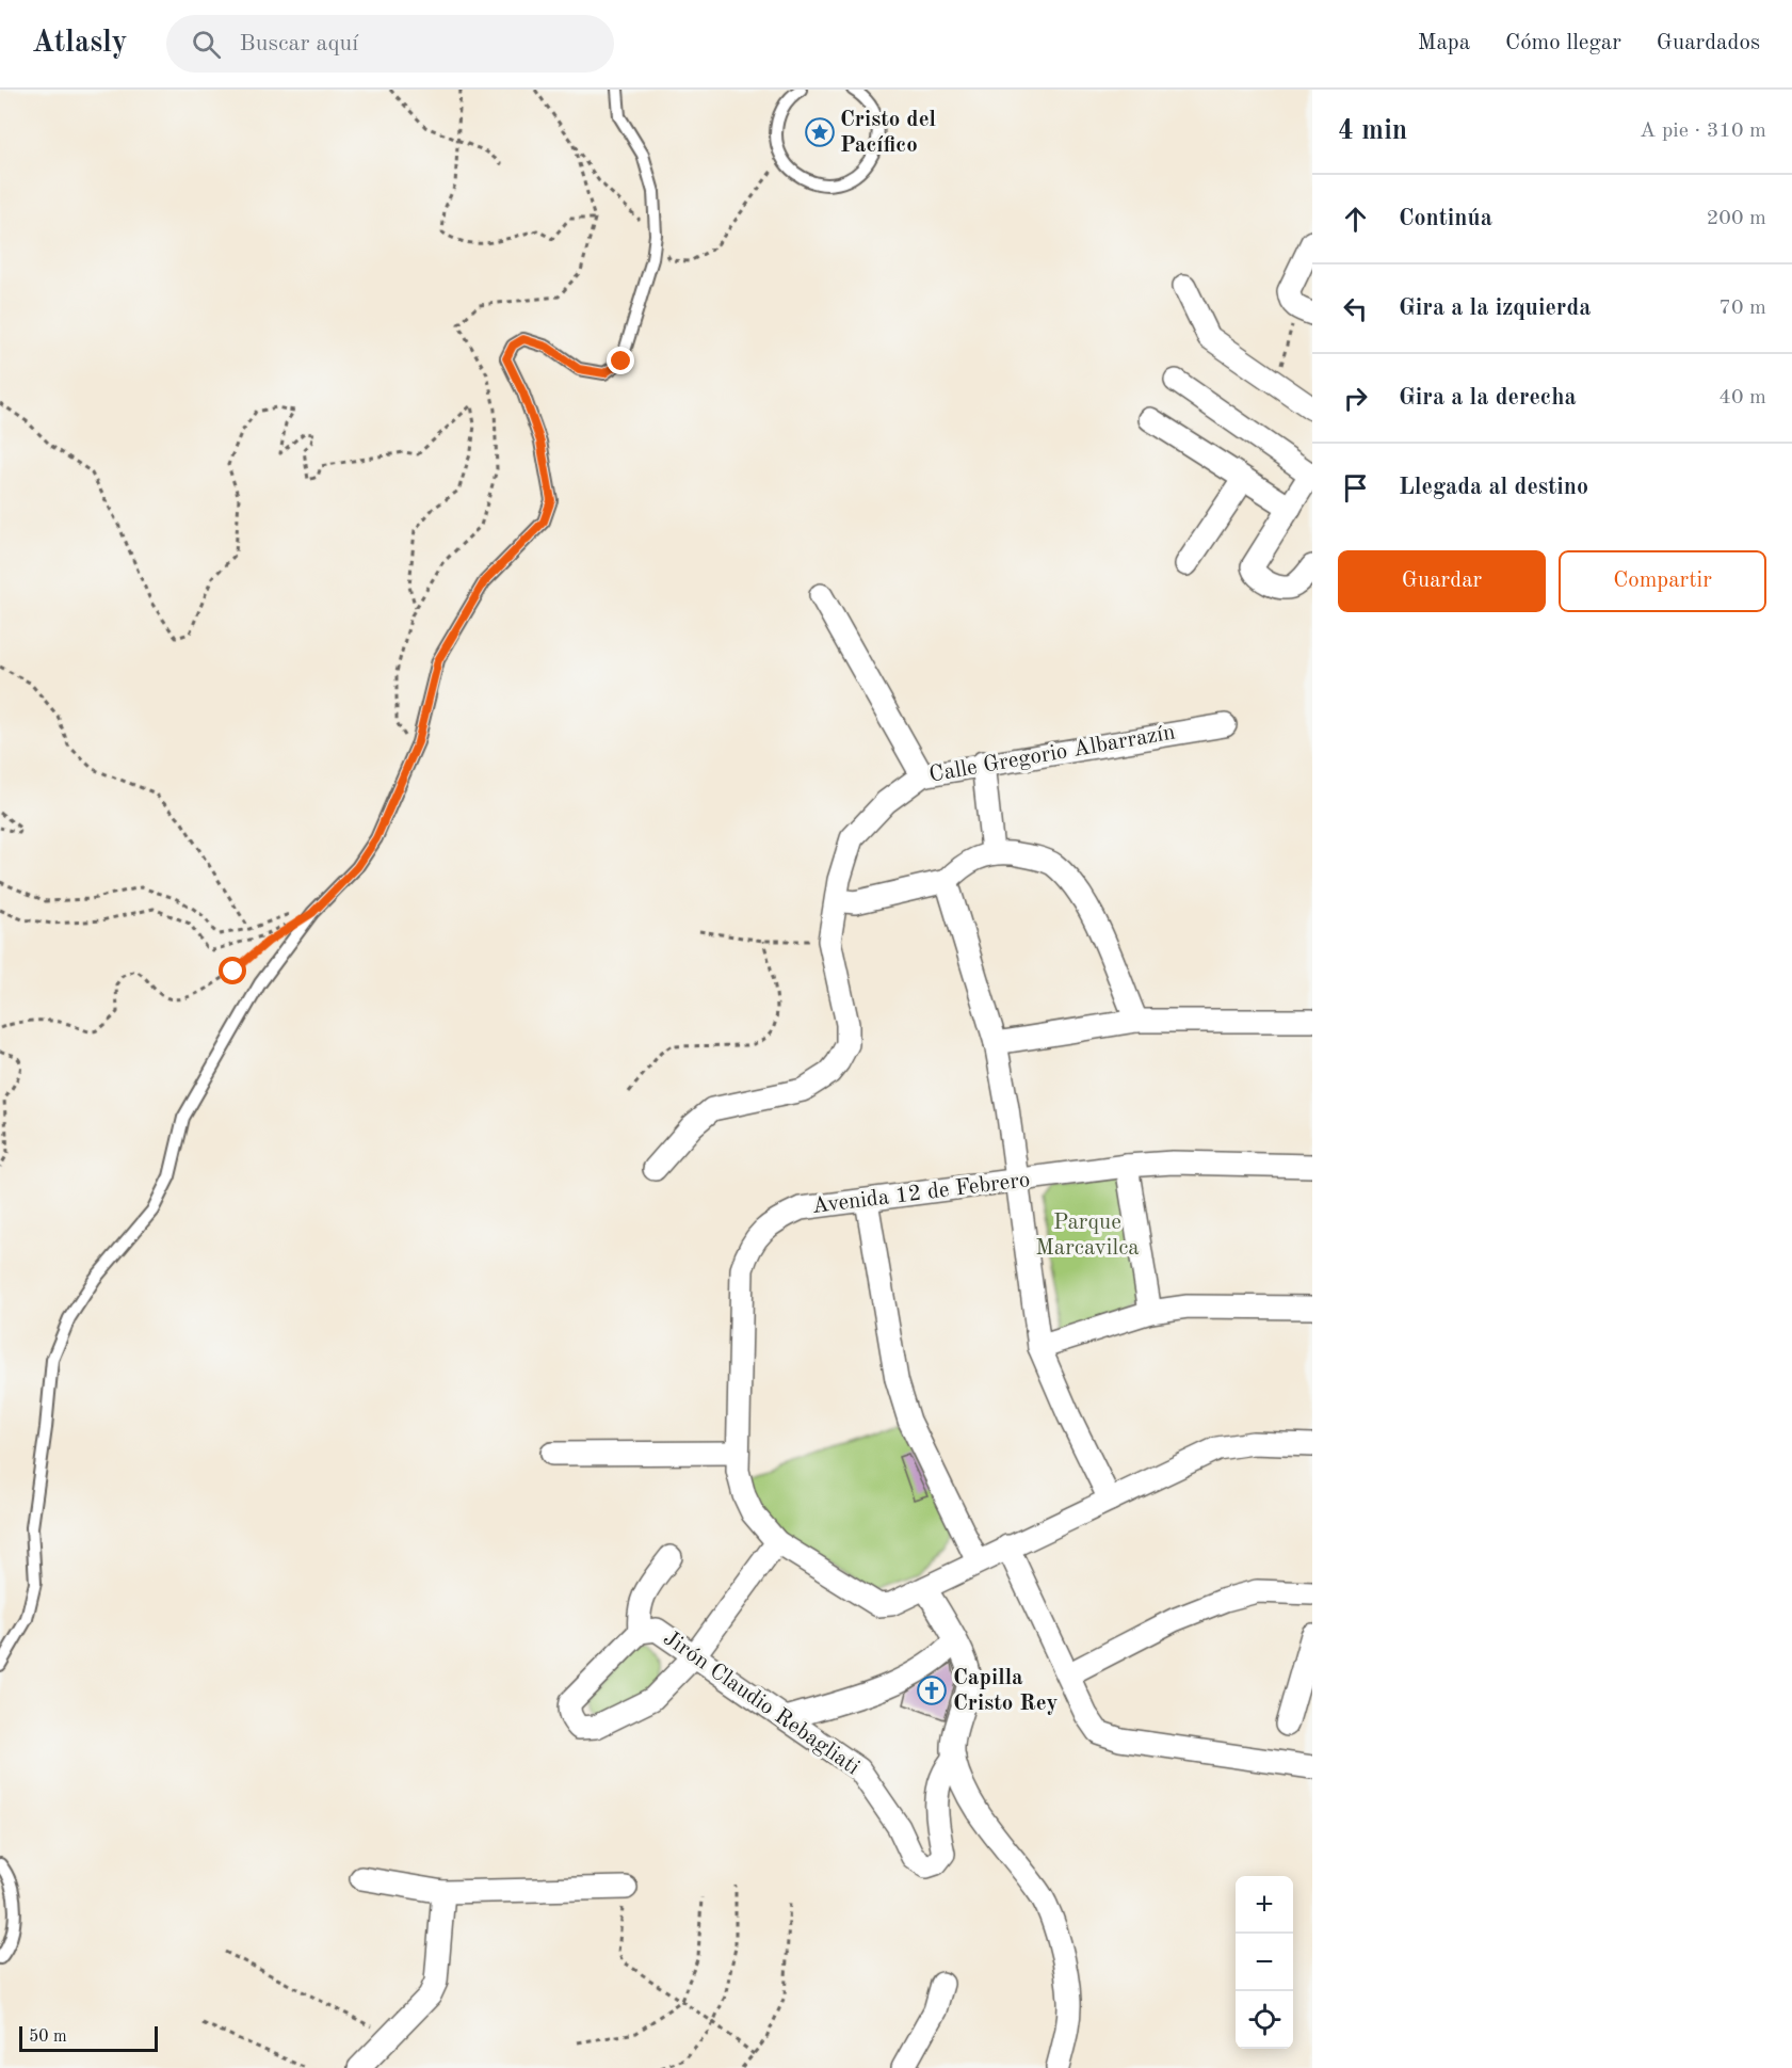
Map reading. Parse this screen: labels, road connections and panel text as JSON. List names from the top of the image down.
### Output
{
  "streets": {
    "street": ["Calle Gregorio Albarrazín", "Avenida 12 de Febrero", "Jirón Claudio Rebagliati"]
  },
  "parks": ["Parque Marcavilca"],
  "places": {
    "place": ["Cristo del Pacífico"],
    "church": ["Capilla Cristo Rey"]
  },
  "scale_bar": "50 m",
  "page": {
    "header": "Atlasly",
    "search": "Buscar aquí",
    "nav": ["Mapa", "Cómo llegar", "Guardados"],
    "heading": ["4 min", "A pie · 310 m"],
    "list": [
      ["Continúa", "200 m"],
      ["Gira a la izquierda", "70 m"],
      ["Gira a la derecha", "40 m"],
      "Llegada al destino"
    ],
    "buttons": ["Guardar", "Compartir"],
    "map_buttons": ["+", "−"],
    "scale": "50 m"
  }
}
